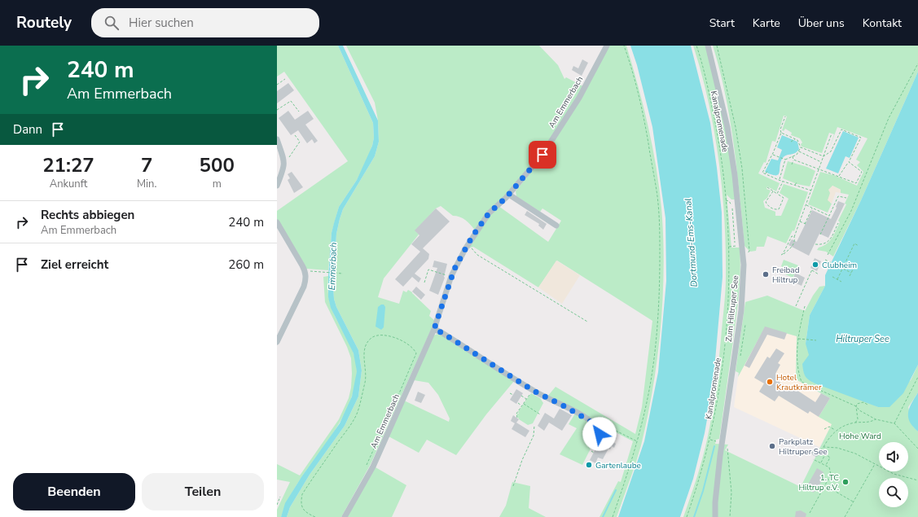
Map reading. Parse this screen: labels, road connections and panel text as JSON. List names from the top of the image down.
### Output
{
  "streets": {
    "street": ["Am Emmerbach", "Zum Hiltruper See"],
    "path": ["Kanalpromenade"]
  },
  "crossings": [
    ["Kanalpromenade", "Zum Hiltruper See"]
  ],
  "water": ["Dortmund-Ems-Kanal", "Emmerbach", "Hiltruper See"],
  "parks": ["Hohe Ward"],
  "places": [
    "Clubheim",
    "Freibad Hiltrup",
    "Hotel Krautkrämer",
    "Parkplatz Hiltruper See",
    "Gartenlaube",
    "1. TC Hiltrup e.V."
  ],
  "page": {
    "header": "Routely",
    "search": "Hier suchen",
    "nav": [
      "Start",
      "Karte",
      "Über uns",
      "Kontakt"
    ],
    "turn": ["240 m", "Am Emmerbach"],
    "then": "Dann",
    "eta": [
      "21:27",
      "Ankunft",
      "7",
      "Min.",
      "500",
      "m"
    ],
    "list": [
      {
        "name": "Rechts abbiegen",
        "note": "Am Emmerbach",
        "value": "240 m"
      },
      {
        "name": "Ziel erreicht",
        "value": "260 m"
      }
    ],
    "buttons": ["Beenden", "Teilen"]
  }
}
